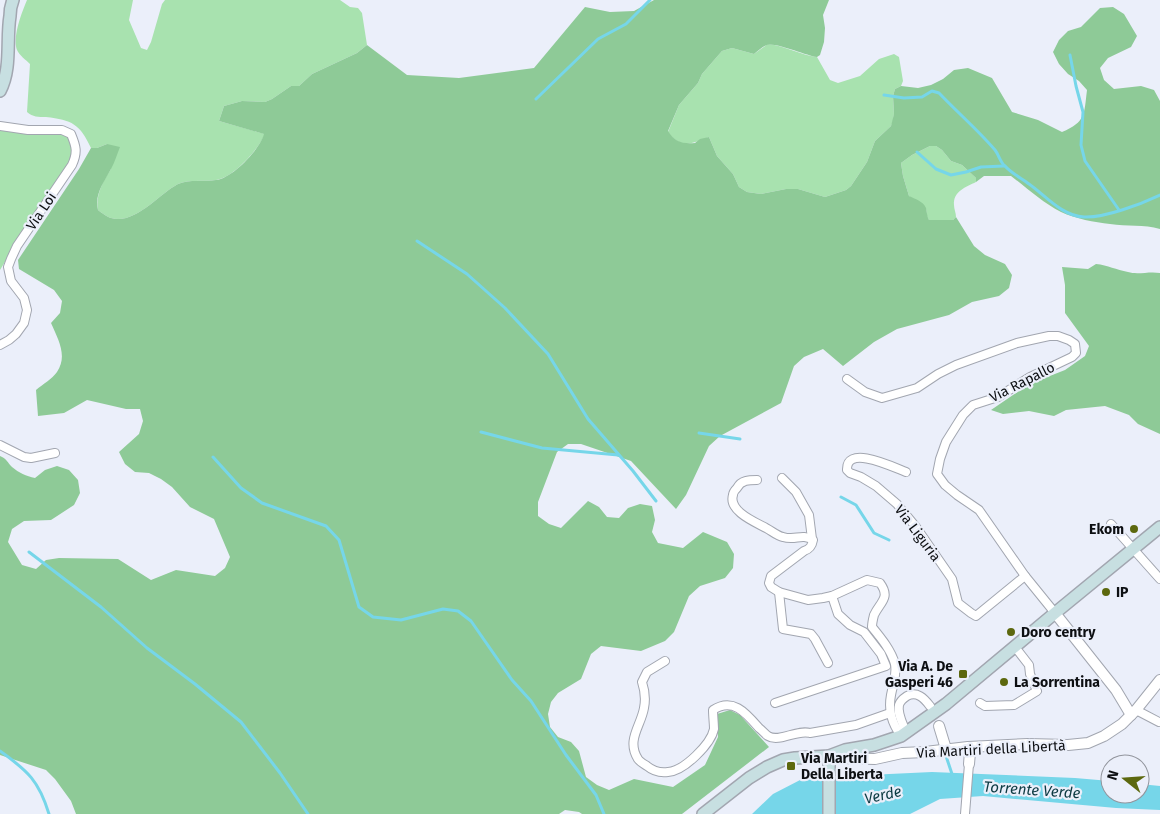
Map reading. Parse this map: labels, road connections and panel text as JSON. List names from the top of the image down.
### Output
{
  "streets": {
    "main road": ["Via Martiri della Libertà"],
    "street": ["Via Loi", "Via Rapallo", "Via Liguria"]
  },
  "crossings": [
    ["Via Rapallo", "Via Liguria"]
  ],
  "water": ["Torrente Verde", "Verde"],
  "places": {
    "other": [
      "Ekom",
      "IP",
      "Doro centry",
      "La Sorrentina"
    ],
    "transit": ["Via A. De Gasperi 46", "Via Martiri Della Liberta"]
  },
  "north": "left"
}
